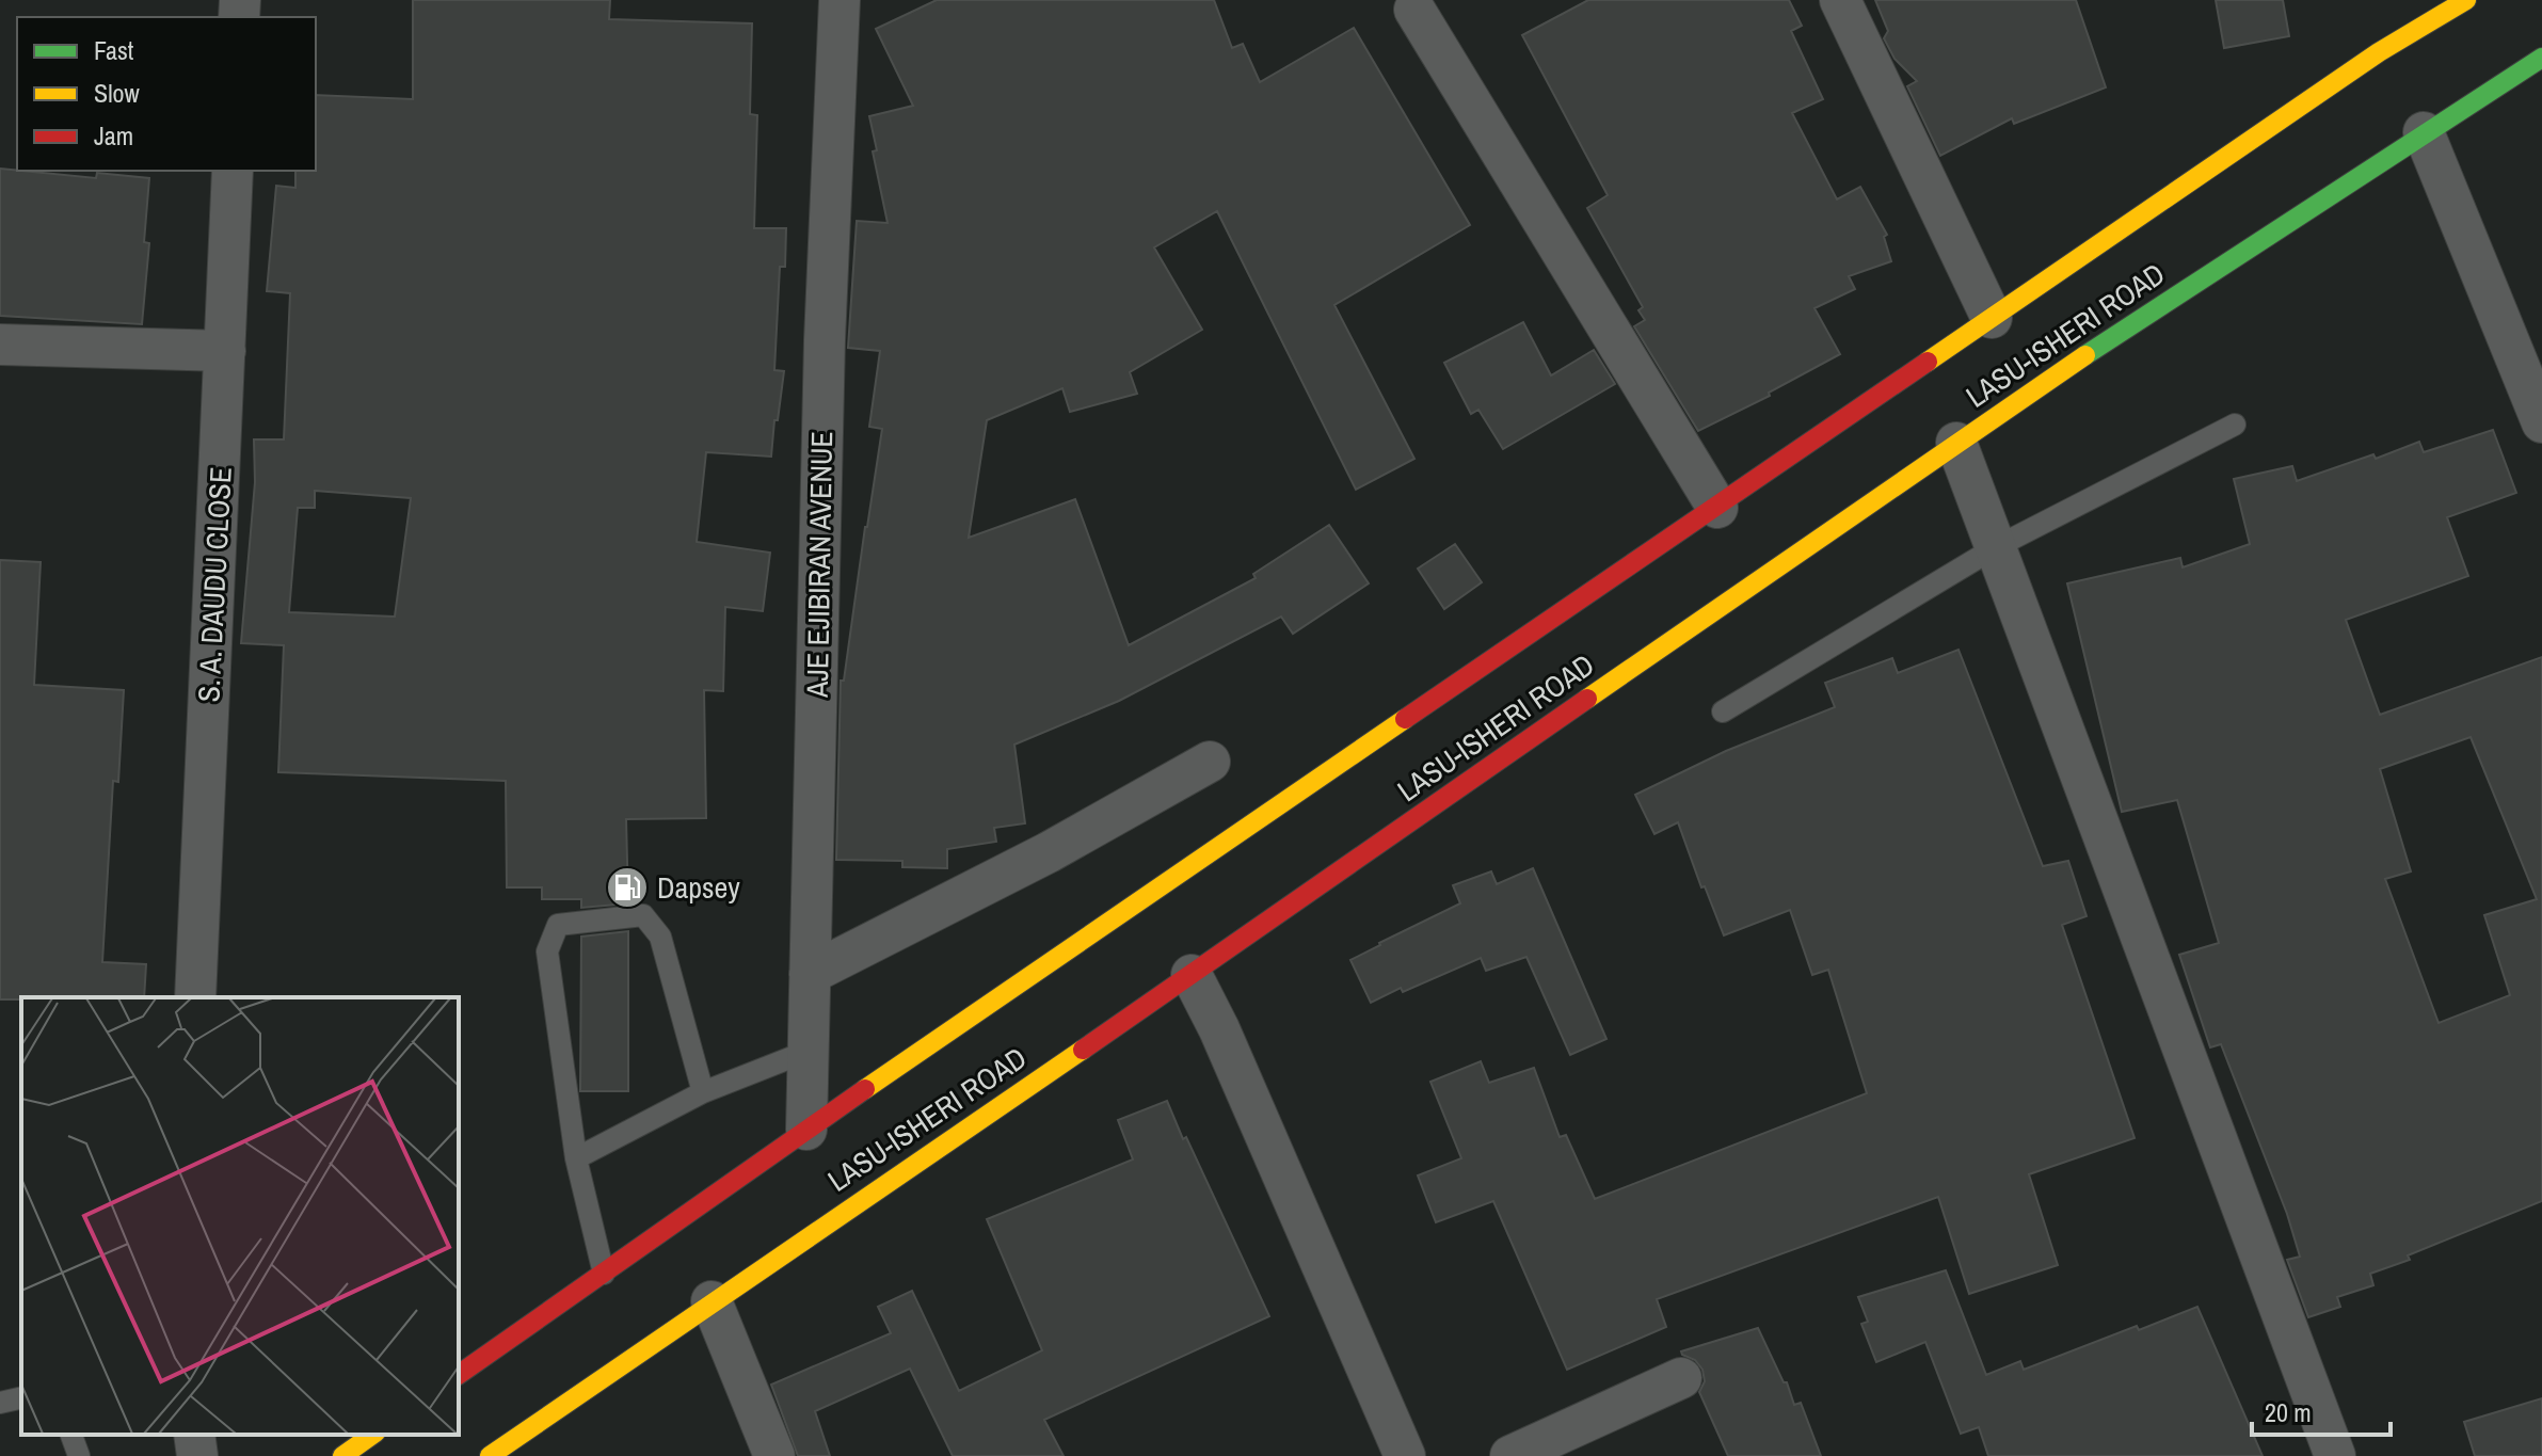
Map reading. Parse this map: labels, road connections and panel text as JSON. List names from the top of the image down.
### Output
{
  "streets": {
    "main road": ["LASU-ISHERI ROAD"],
    "street": ["AJE EJIBIRAN AVENUE", "S. A. DAUDU CLOSE"]
  },
  "crossings": [
    ["LASU-ISHERI ROAD", "AJE EJIBIRAN AVENUE"]
  ],
  "places": {
    "fuel station": ["Dapsey"]
  },
  "legend": ["Fast", "Slow", "Jam"],
  "scale_bar": "20 m"
}
